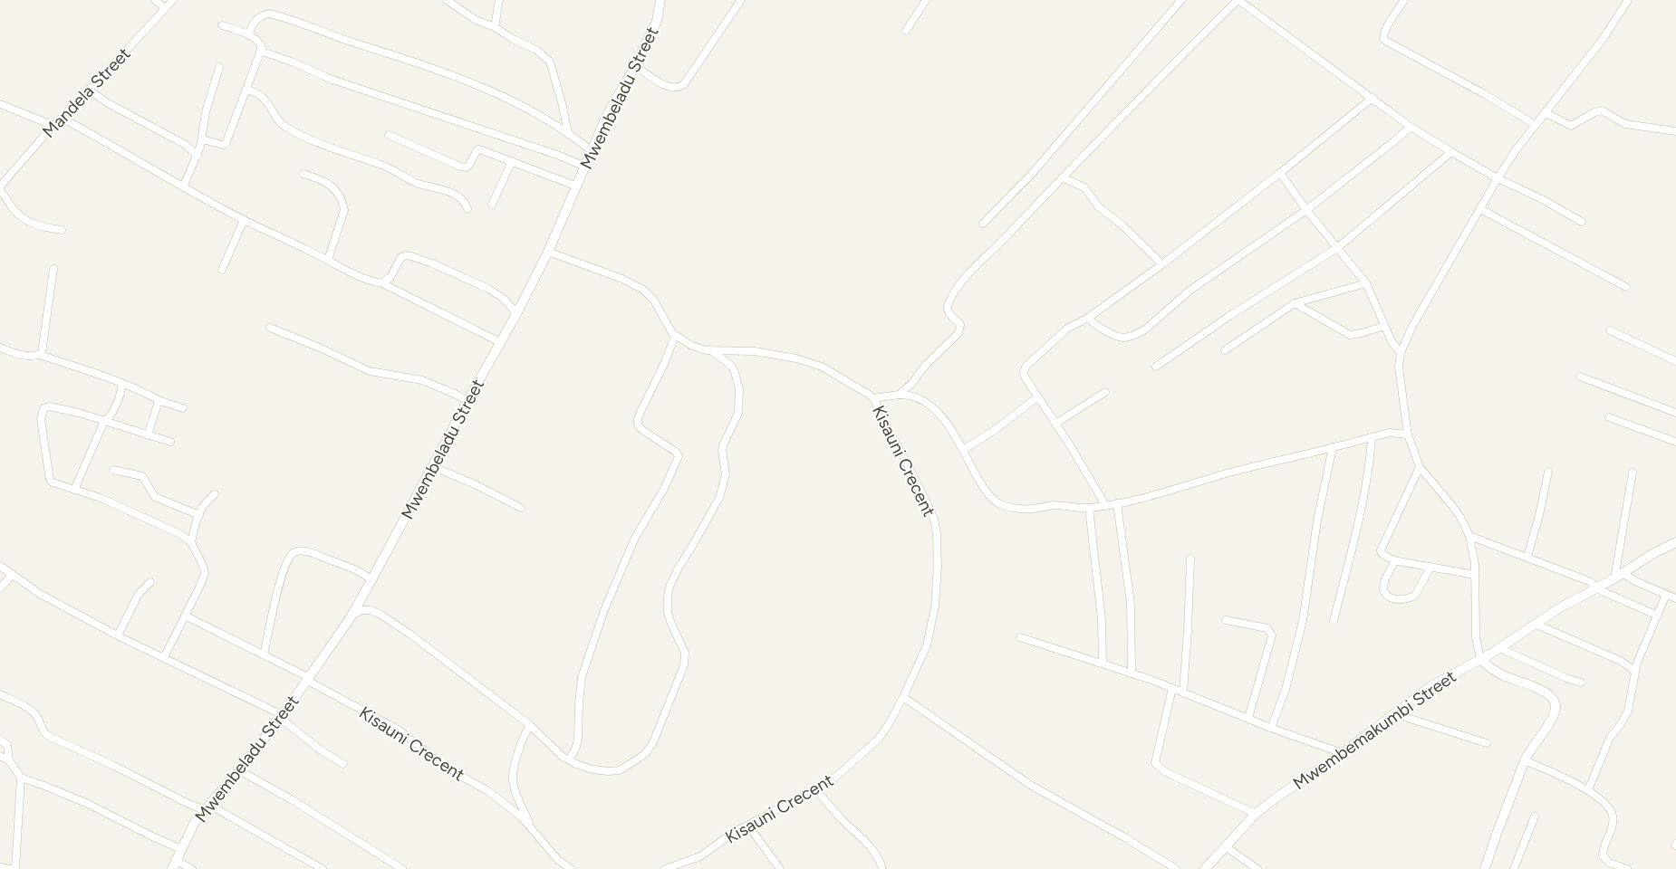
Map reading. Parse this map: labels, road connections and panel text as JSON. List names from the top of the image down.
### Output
{
  "streets": {
    "street": [
      "Mandela Street",
      "Mwembeladu Street",
      "Kisauni Crecent",
      "Mwembemakumbi Street"
    ]
  },
  "crossings": [
    ["Mwembeladu Street", "Kisauni Crecent"]
  ]
}
